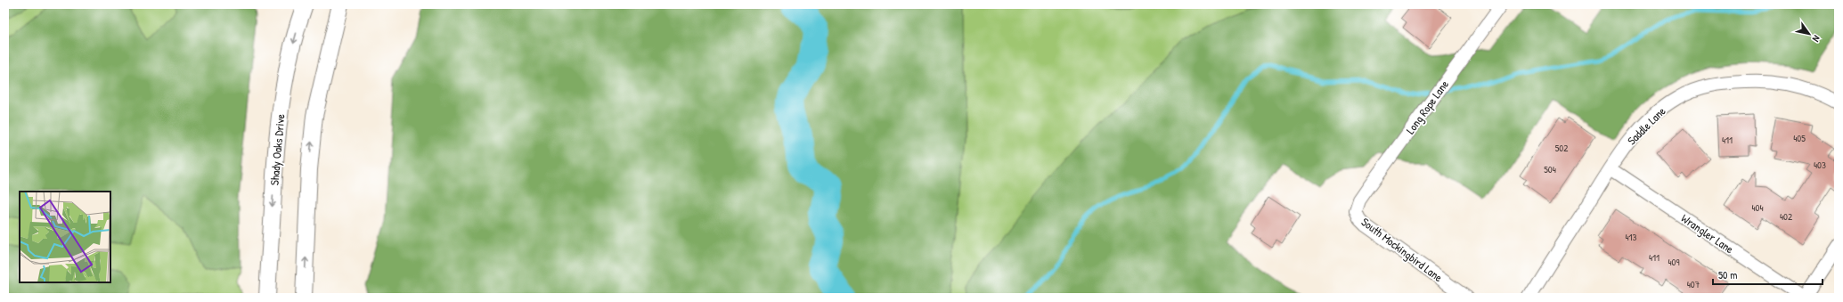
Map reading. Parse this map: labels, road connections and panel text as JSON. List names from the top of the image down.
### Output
{
  "streets": {
    "street": [
      "Long Rope Lane",
      "Saddle Lane",
      "Shady Oaks Drive",
      "Wrangler Lane",
      "South Mockingbird Lane"
    ]
  },
  "crossings": [
    ["Long Rope Lane", "South Mockingbird Lane"],
    ["Saddle Lane", "Wrangler Lane"]
  ],
  "house_numbers": [
    "405",
    "411",
    "502",
    "403",
    "504",
    "404",
    "402",
    "413",
    "411",
    "409",
    "407"
  ],
  "scale_bar": "50 m",
  "north": "bottom right"
}
